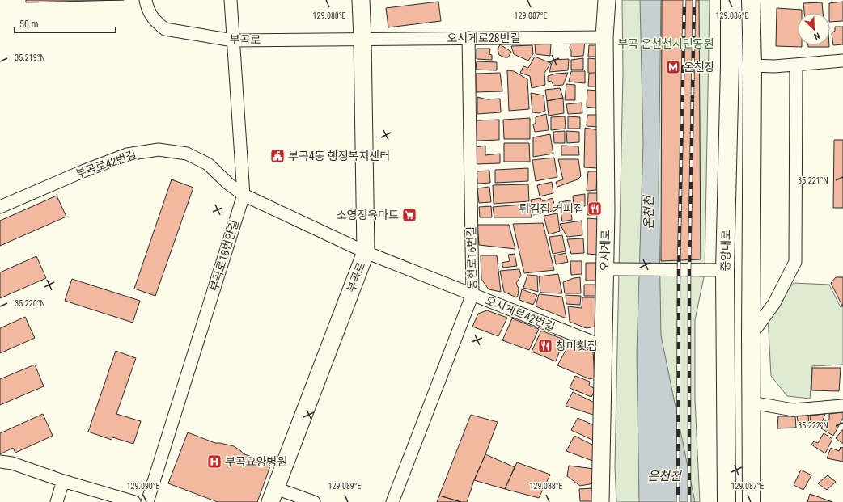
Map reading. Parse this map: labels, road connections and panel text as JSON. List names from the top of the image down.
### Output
{
  "streets": {
    "main road": ["부곡로", "오시게로", "중앙대로"],
    "street": [
      "오시게로28번길",
      "부곡로42번길",
      "부곡로18번안길",
      "동현로16번길",
      "오시게로42번길"
    ]
  },
  "crossings": [
    ["오시게로28번길", "부곡로"],
    ["오시게로28번길", "오시게로"],
    ["오시게로28번길", "동현로16번길"],
    ["부곡로", "부곡로42번길"],
    ["부곡로", "부곡로18번안길"],
    ["부곡로", "오시게로42번길"],
    ["부곡로42번길", "부곡로18번안길"],
    ["부곡로42번길", "오시게로42번길"],
    ["오시게로", "오시게로42번길"],
    ["동현로16번길", "오시게로42번길"]
  ],
  "water": ["온천천"],
  "parks": ["부곡 온천천시민공원"],
  "places": {
    "metro station": ["온천장"],
    "public building": ["부곡4동 행정복지센터"],
    "restaurant": ["튀김집 커피집", "창미횟집"],
    "supermarket": ["소영정육마트"],
    "hospital": ["부곡요양병원"]
  },
  "scale_bar": "50 m",
  "north": "bottom right",
  "coordinates": [
    "129.088°E",
    "129.087°E",
    "129.086°E",
    "35.219°N",
    "35.221°N",
    "35.220°N",
    "35.222°N",
    "129.090°E",
    "129.089°E"
  ]
}
